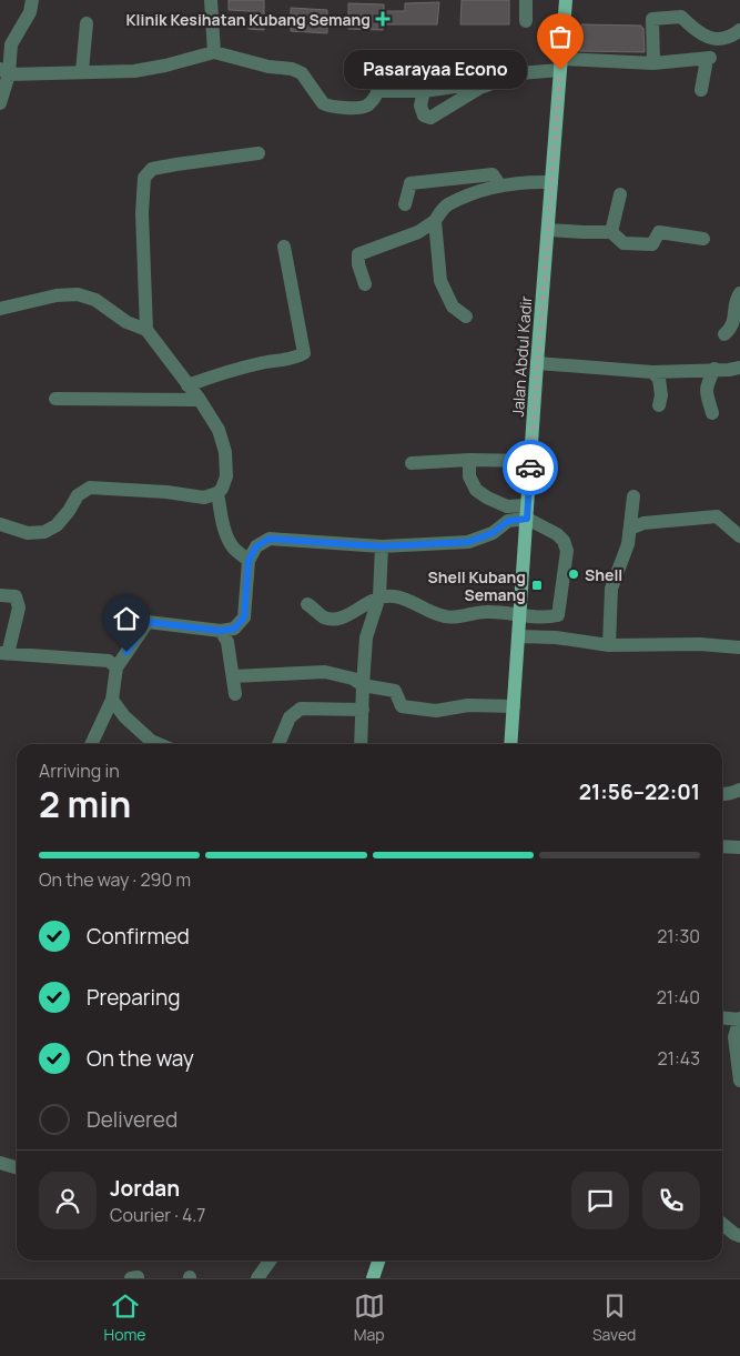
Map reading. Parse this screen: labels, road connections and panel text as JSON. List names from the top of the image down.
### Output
{
  "streets": {
    "main road": ["Jalan Abdul Kadir"]
  },
  "places": {
    "health": ["Klinik Kesihatan Kubang Semang"],
    "other": ["Pasarayaa Econo", "Shell"],
    "transit": ["Shell Kubang Semang"]
  },
  "page": {
    "bubble": "Pasarayaa Econo",
    "heading": ["2 min", "Arriving in", "21:56–22:01"],
    "panel": ["Jordan", "Courier · 4.7"],
    "bar": "On the way · 290 m",
    "list": [
      ["Confirmed", "21:30"],
      ["Preparing", "21:40"],
      ["On the way", "21:43"],
      "Delivered"
    ],
    "tabs": ["Home", "Map", "Saved"]
  }
}
